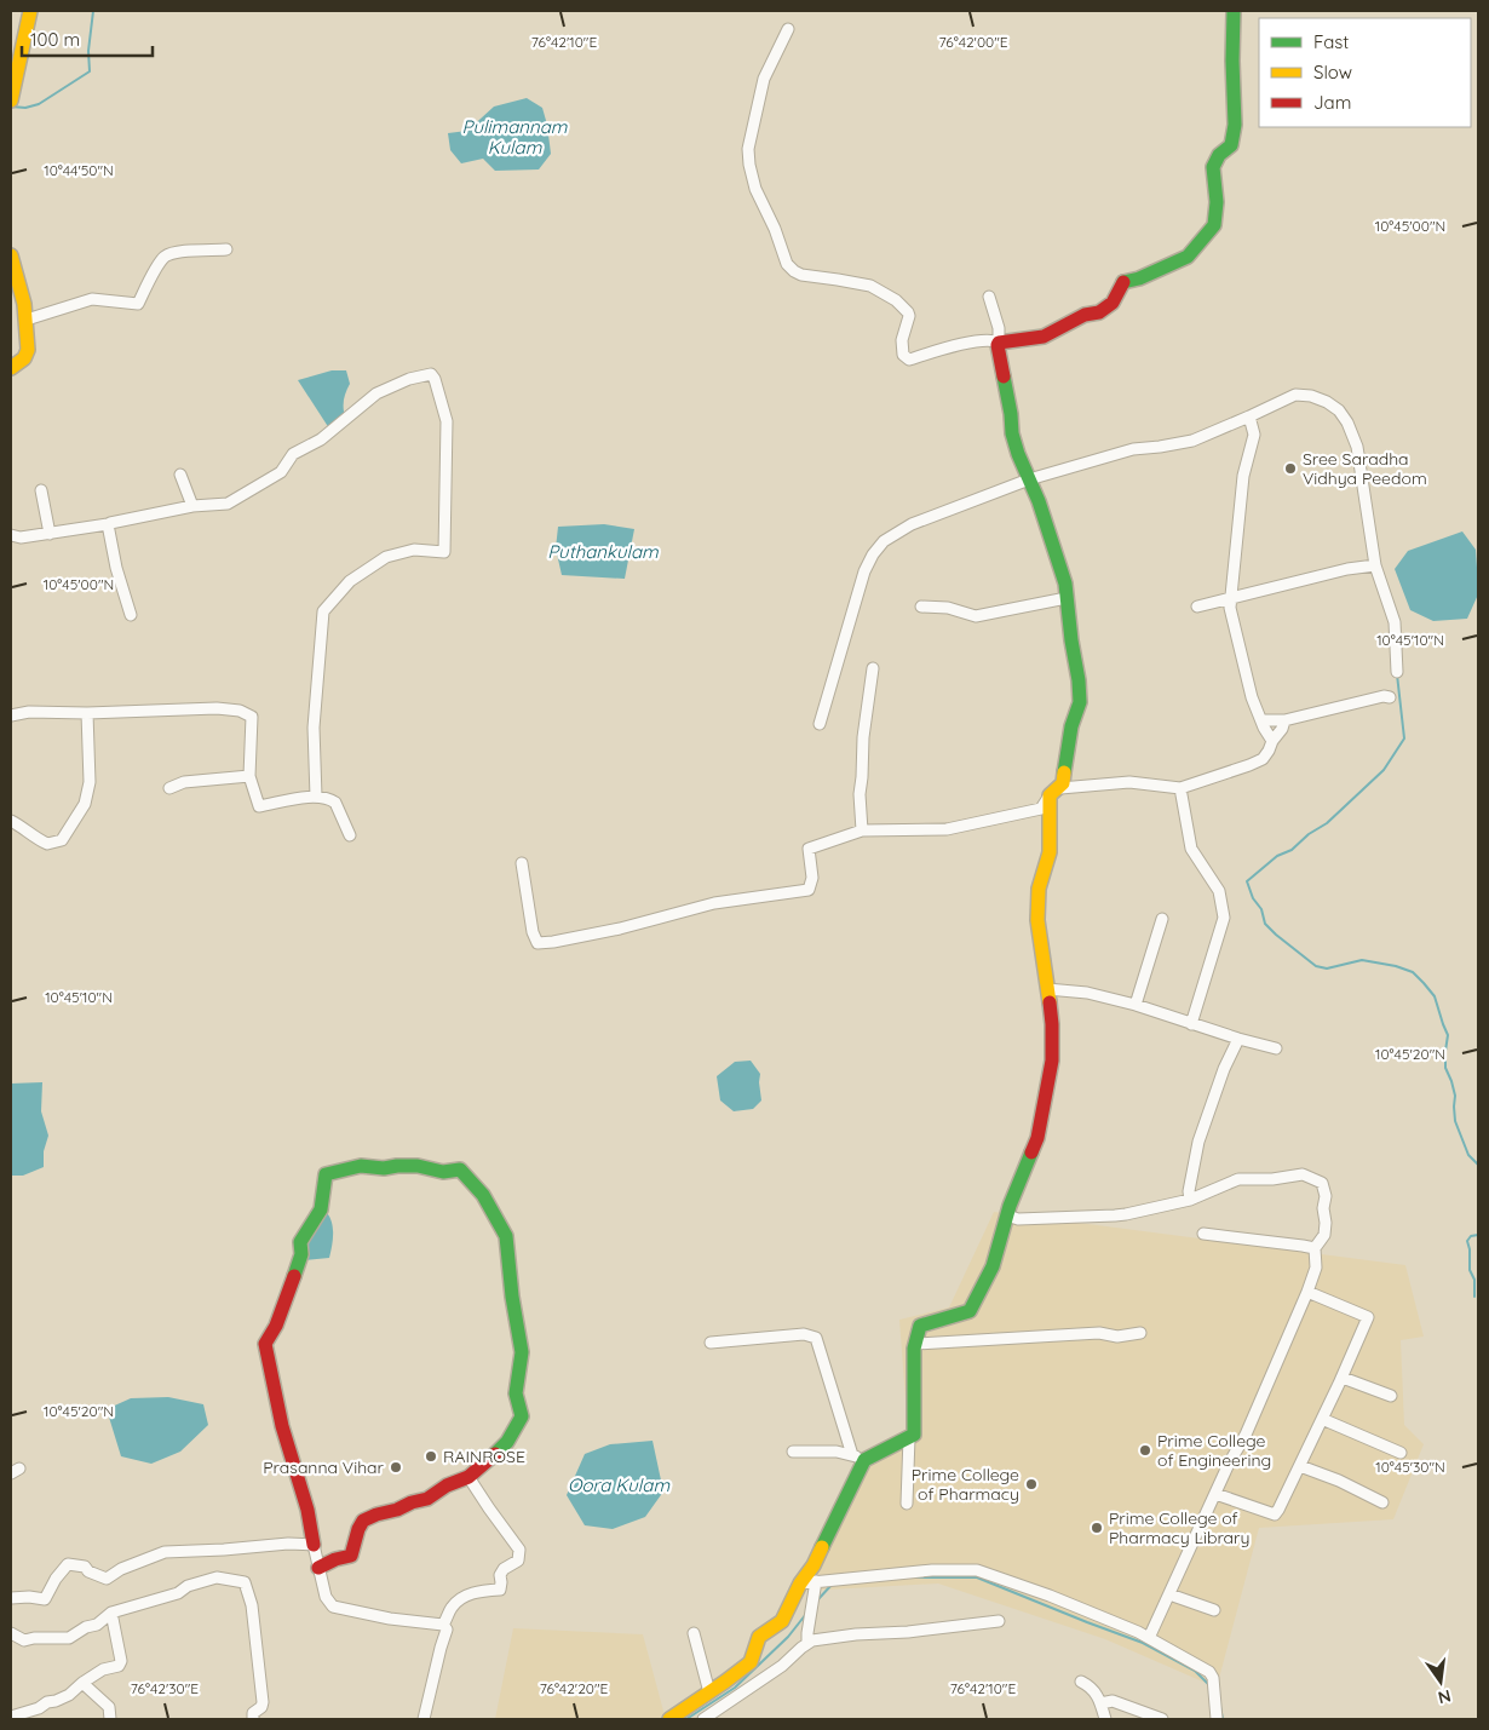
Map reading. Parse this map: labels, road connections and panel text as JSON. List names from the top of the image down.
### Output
{
  "water": ["Pulimannam Kulam", "Puthankulam", "Oora Kulam"],
  "places": [
    "Sree Saradha Vidhya Peedom",
    "Prime College of Engineering",
    "RAINROSE",
    "Prasanna Vihar",
    "Prime College of Pharmacy",
    "Prime College of Pharmacy Library"
  ],
  "legend": ["Fast", "Slow", "Jam"],
  "scale_bar": "100 m",
  "north": "bottom",
  "coordinates": [
    "76°42'10\"E",
    "76°42'00\"E",
    "10°44'50\"N",
    "10°45'00\"N",
    "10°45'10\"N",
    "10°45'20\"N",
    "10°45'30\"N",
    "76°42'30\"E",
    "76°42'20\"E"
  ]
}
